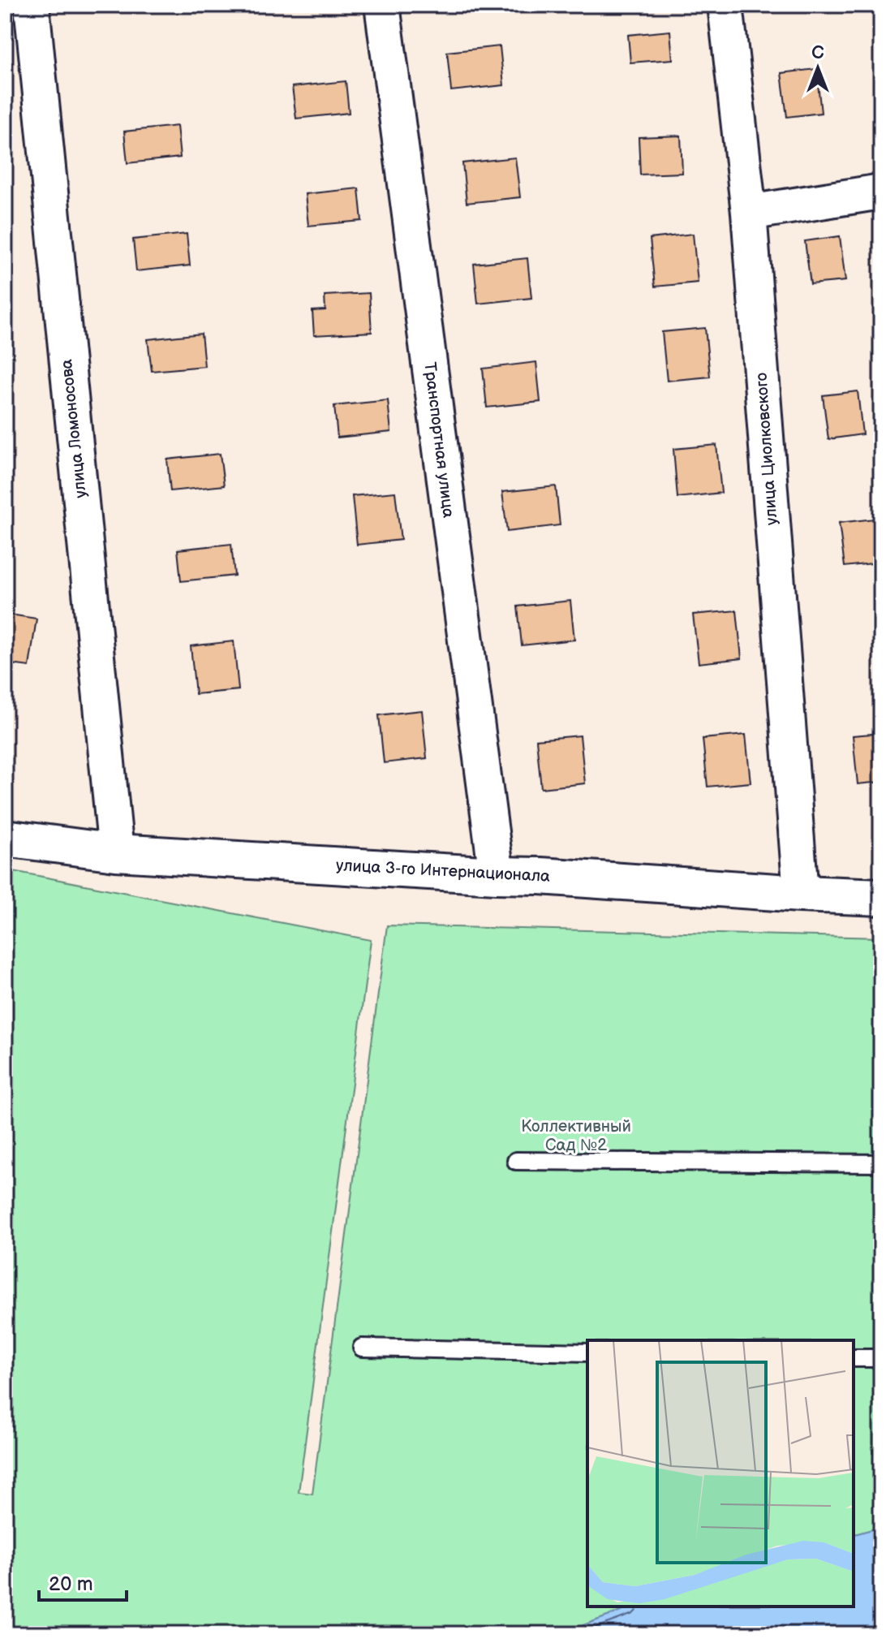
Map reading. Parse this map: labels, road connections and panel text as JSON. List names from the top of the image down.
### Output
{
  "streets": {
    "main road": ["улица 3-го Интернационала"],
    "street": ["улица Ломоносова", "Транспортная улица", "улица Циолковского"]
  },
  "crossings": [
    ["улица Ломоносова", "улица 3-го Интернационала"],
    ["Транспортная улица", "улица 3-го Интернационала"],
    ["улица Циолковского", "улица 3-го Интернационала"]
  ],
  "parks": ["Коллективный Сад №2"],
  "scale_bar": "20 m",
  "north": "top"
}
